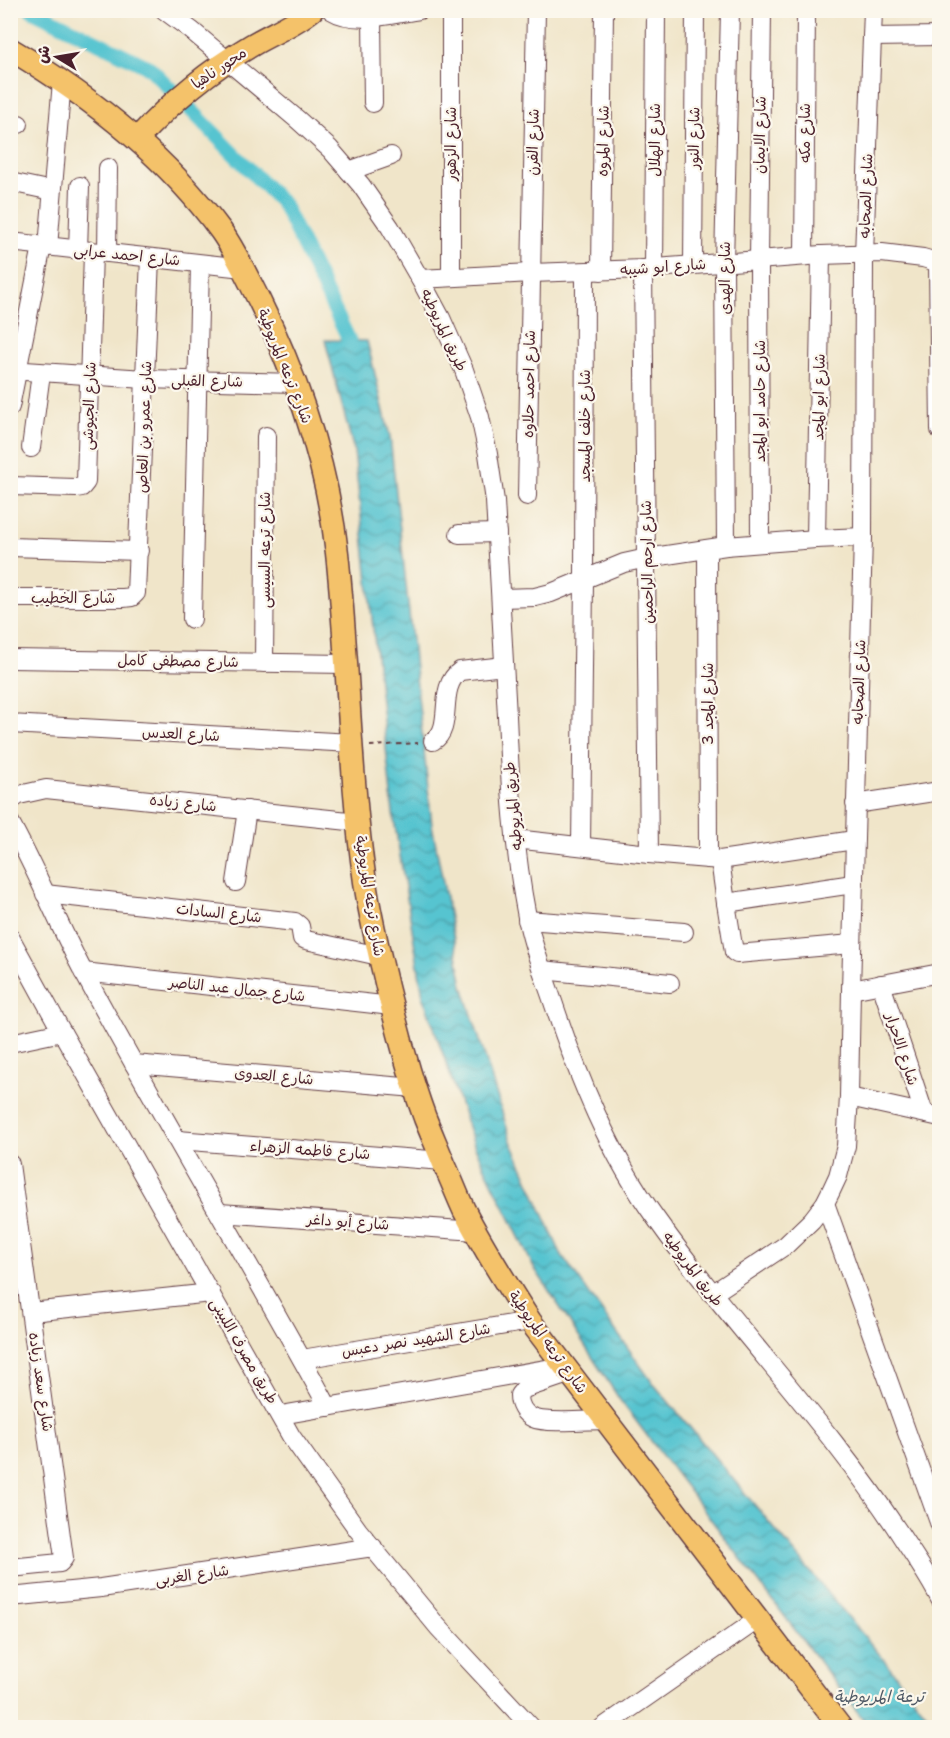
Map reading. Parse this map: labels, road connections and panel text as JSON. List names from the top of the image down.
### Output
{
  "streets": {
    "main road": ["محور ناهيا", "شارع ترعه المريوطية"],
    "street": [
      "شارع مكه",
      "شارع الايمان",
      "شارع النور",
      "شارع الهلال",
      "شارع المروه",
      "شارع الفرن",
      "شارع الزهور",
      "شارع الصحابه",
      "شارع احمد عرابى",
      "شارع ابو شيبه",
      "شارع الهدى",
      "طريق المريوطيه",
      "شارع القبلى",
      "شارع احمد حلاوه",
      "شارع ابو المجد",
      "شارع حامد ابو المجد",
      "شارع الجيوشى",
      "شارع خلف المسجد",
      "شارع عمرو بن العاص",
      "شارع ترعه السيسى",
      "شارع ارحم الراحمين",
      "شارع الخطيب",
      "شارع مصطفى كامل",
      "شارع المجد 3",
      "شارع العدس",
      "شارع زياده",
      "شارع السادات",
      "شارع جمال عبد الناصر",
      "شارع الاحرار",
      "شارع العدوى",
      "شارع فاطمه الزهراء",
      "شارع أبو داغر",
      "شارع الشهيد نصر دعبس",
      "طريق مصرف اللبينى",
      "شارع سعد زياده",
      "شارع الغربى"
    ]
  },
  "crossings": [
    ["محور ناهيا", "طريق المريوطيه"],
    ["محور ناهيا", "شارع ترعه المريوطية"],
    ["شارع مكه", "شارع ابو شيبه"],
    ["شارع مكه", "شارع ابو المجد"],
    ["شارع الايمان", "شارع ابو شيبه"],
    ["شارع الايمان", "شارع حامد ابو المجد"],
    ["شارع النور", "شارع ابو شيبه"],
    ["شارع الهلال", "شارع ابو شيبه"],
    ["شارع الهلال", "شارع ارحم الراحمين"],
    ["شارع المروه", "شارع ابو شيبه"],
    ["شارع المروه", "شارع خلف المسجد"],
    ["شارع الفرن", "شارع ابو شيبه"],
    ["شارع الفرن", "شارع احمد حلاوه"],
    ["شارع الزهور", "شارع ابو شيبه"],
    ["شارع الصحابه", "شارع ابو شيبه"],
    ["شارع الصحابه", "طريق المريوطيه"],
    ["شارع الصحابه", "شارع المجد 3"],
    ["شارع احمد عرابى", "شارع ترعه المريوطية"],
    ["شارع احمد عرابى", "شارع الجيوشى"],
    ["شارع احمد عرابى", "شارع عمرو بن العاص"],
    ["شارع ابو شيبه", "شارع الهدى"],
    ["شارع ابو شيبه", "طريق المريوطيه"],
    ["شارع ابو شيبه", "شارع احمد حلاوه"],
    ["شارع ابو شيبه", "شارع ابو المجد"],
    ["شارع ابو شيبه", "شارع حامد ابو المجد"],
    ["شارع ابو شيبه", "شارع خلف المسجد"],
    ["شارع ابو شيبه", "شارع ارحم الراحمين"],
    ["شارع ترعه المريوطية", "شارع القبلى"],
    ["شارع ترعه المريوطية", "شارع مصطفى كامل"],
    ["شارع ترعه المريوطية", "شارع العدس"],
    ["شارع ترعه المريوطية", "شارع زياده"],
    ["شارع ترعه المريوطية", "شارع السادات"],
    ["شارع ترعه المريوطية", "شارع جمال عبد الناصر"],
    ["شارع ترعه المريوطية", "شارع العدوى"],
    ["شارع ترعه المريوطية", "شارع فاطمه الزهراء"],
    ["شارع ترعه المريوطية", "شارع أبو داغر"],
    ["شارع ترعه المريوطية", "شارع الشهيد نصر دعبس"],
    ["شارع القبلى", "شارع الجيوشى"],
    ["شارع القبلى", "شارع عمرو بن العاص"],
    ["شارع عمرو بن العاص", "شارع الخطيب"],
    ["شارع ترعه السيسى", "شارع مصطفى كامل"],
    ["طريق مصرف اللبينى", "شارع الغربى"]
  ],
  "water": ["ترعة المريوطية"],
  "north": "left"
}
